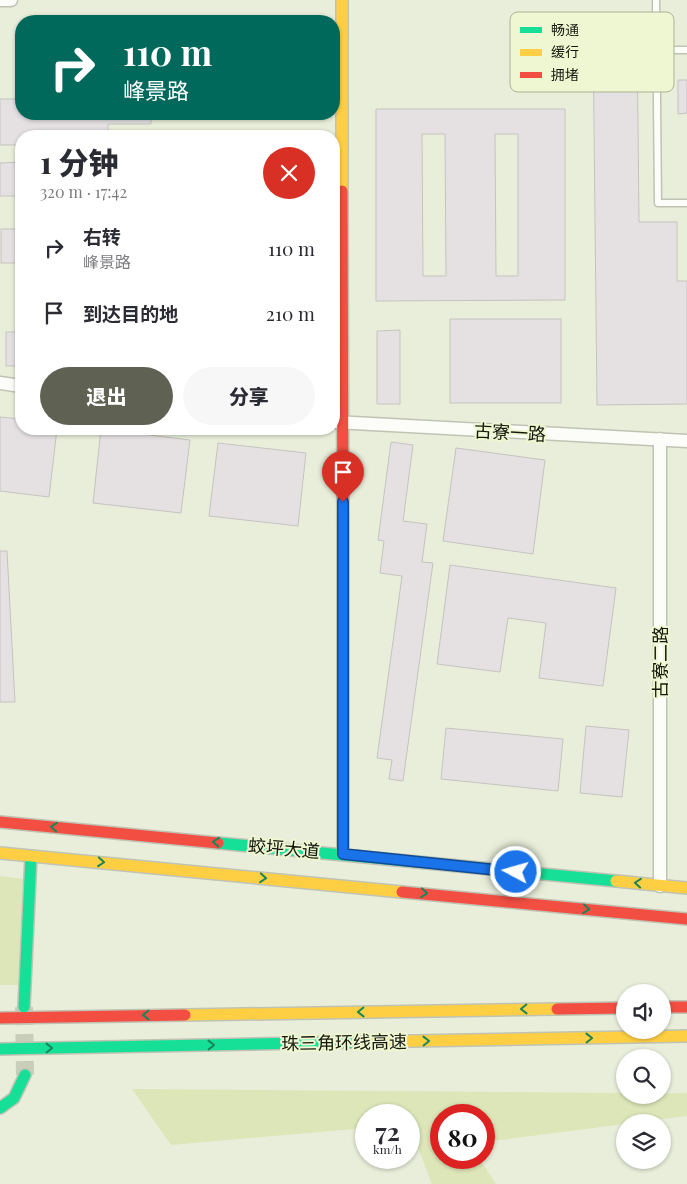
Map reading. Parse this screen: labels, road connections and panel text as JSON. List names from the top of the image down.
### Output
{
  "streets": {
    "main road": ["蛟坪大道", "珠三角环线高速"],
    "street": ["古寮一路", "古寮二路"]
  },
  "crossings": [
    ["古寮一路", "古寮二路"],
    ["古寮二路", "蛟坪大道"]
  ],
  "legend": ["畅通", "缓行", "拥堵"],
  "page": {
    "turn": ["110 m", "峰景路"],
    "heading": ["1 分钟", "320 m · 17:42"],
    "list": [
      {
        "name": "右转",
        "note": "峰景路",
        "value": "110 m"
      },
      {
        "name": "到达目的地",
        "value": "210 m"
      }
    ],
    "buttons": ["退出", "分享"],
    "speed": "72 km/h",
    "limit": "80"
  }
}
